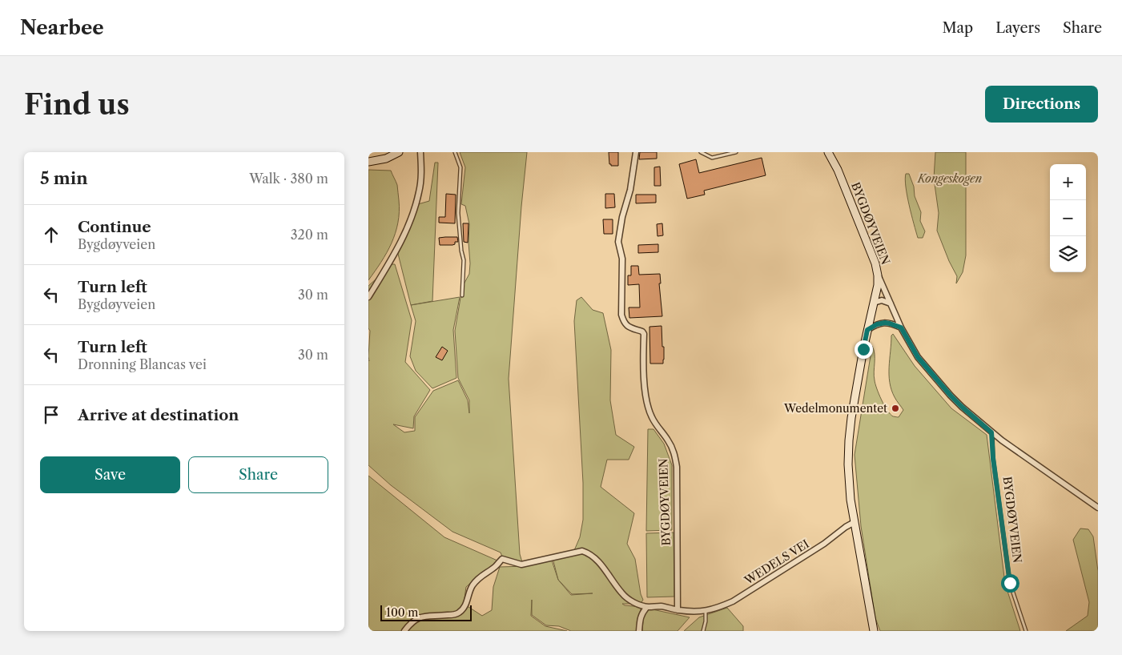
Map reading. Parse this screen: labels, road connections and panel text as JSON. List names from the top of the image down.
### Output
{
  "streets": {
    "street": ["BYGDØYVEIEN", "WEDELS VEI"]
  },
  "crossings": [
    ["BYGDØYVEIEN", "WEDELS VEI"]
  ],
  "parks": ["Kongeskogen"],
  "places": ["Wedelmonumentet"],
  "scale_bar": "100 m",
  "page": {
    "header": "Nearbee",
    "nav": ["Map", "Layers", "Share"],
    "buttons": [
      "Directions",
      ["Save", "Share"]
    ],
    "title": "Find us",
    "heading": ["5 min", "Walk · 380 m"],
    "map_buttons": ["+", "−"],
    "list": [
      ["Continue", "Bygdøyveien", "320 m"],
      ["Turn left", "Bygdøyveien", "30 m"],
      ["Turn left", "Dronning Blancas vei", "30 m"],
      "Arrive at destination"
    ],
    "scale": "100 m"
  }
}
